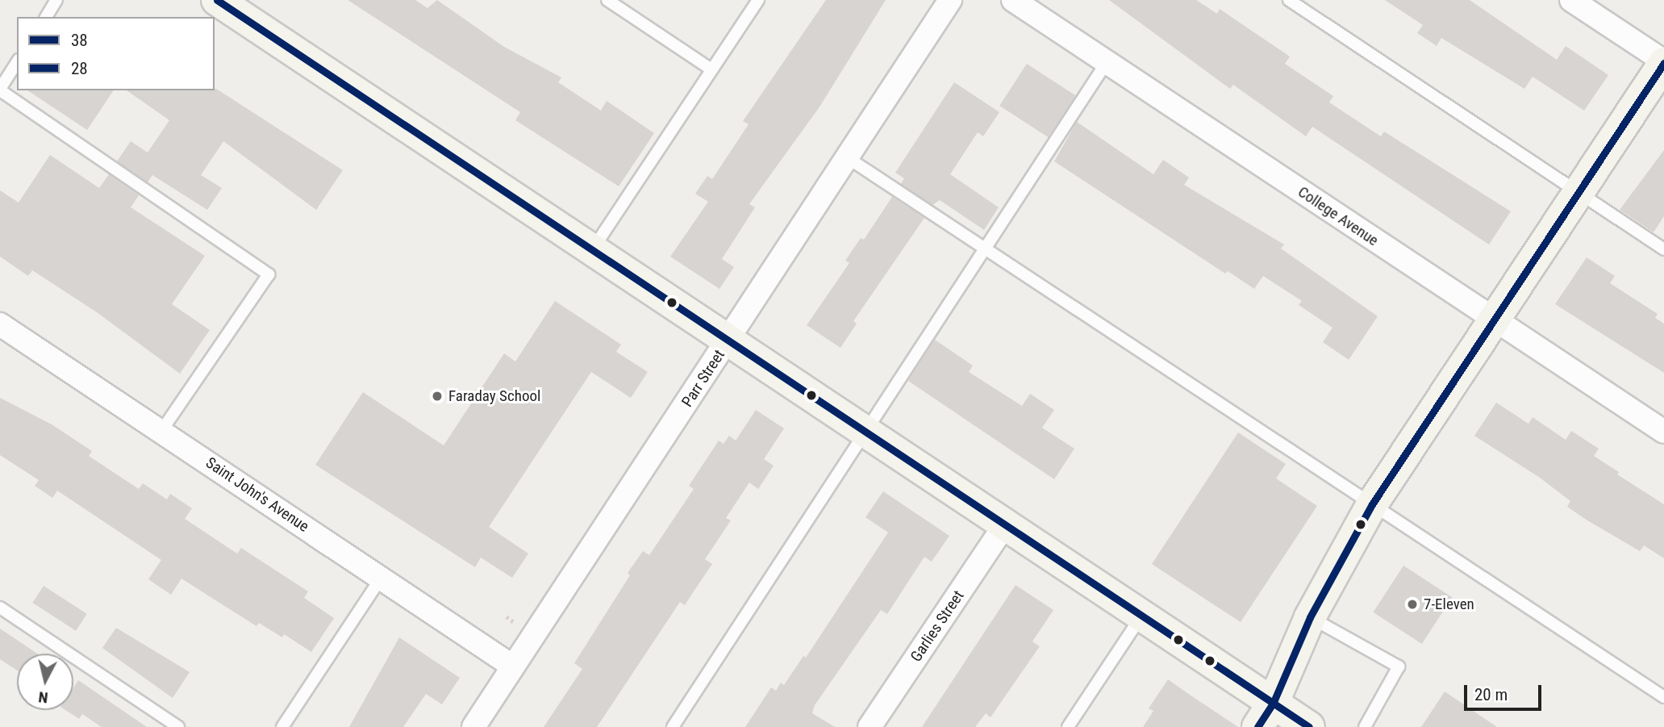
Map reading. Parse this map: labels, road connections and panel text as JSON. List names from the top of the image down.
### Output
{
  "streets": {
    "street": [
      "College Avenue",
      "Parr Street",
      "Saint John's Avenue",
      "Garlies Street"
    ]
  },
  "crossings": [
    ["Parr Street", "Saint John's Avenue"]
  ],
  "places": ["Faraday School", "7-Eleven"],
  "lines": ["transit line 38", "transit line 28"],
  "legend": ["38", "28"],
  "scale_bar": "20 m",
  "north": "bottom"
}
